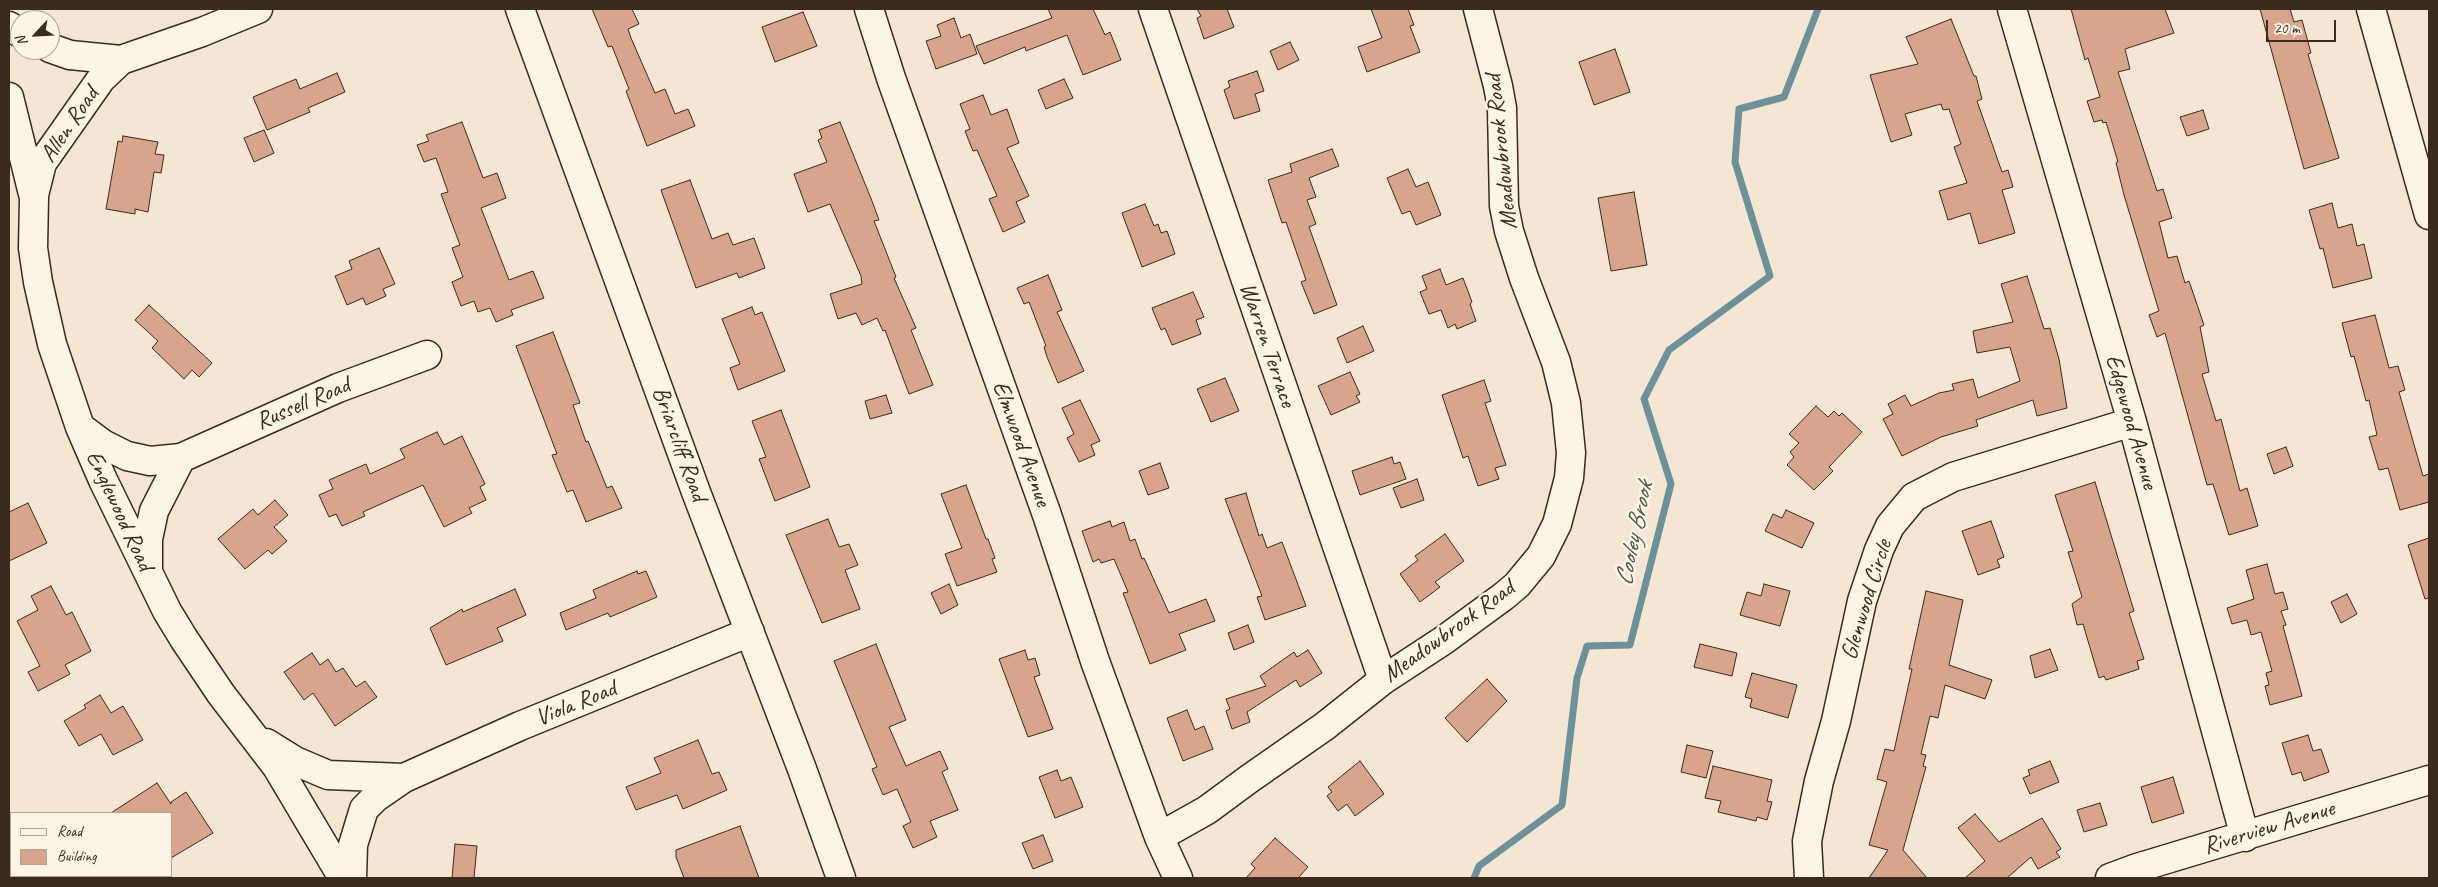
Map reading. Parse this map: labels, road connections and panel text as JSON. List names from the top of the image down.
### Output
{
  "streets": {
    "street": [
      "Allen Road",
      "Meadowbrook Road",
      "Warren Terrace",
      "Russell Road",
      "Edgewood Avenue",
      "Briarcliff Road",
      "Elmwood Avenue",
      "Englewood Road",
      "Glenwood Circle",
      "Viola Road",
      "Riverview Avenue"
    ]
  },
  "crossings": [
    ["Allen Road", "Englewood Road"],
    ["Meadowbrook Road", "Warren Terrace"],
    ["Meadowbrook Road", "Elmwood Avenue"],
    ["Russell Road", "Englewood Road"],
    ["Edgewood Avenue", "Glenwood Circle"],
    ["Edgewood Avenue", "Riverview Avenue"],
    ["Briarcliff Road", "Viola Road"],
    ["Englewood Road", "Viola Road"]
  ],
  "water": ["Cooley Brook"],
  "legend": ["Road", "Building"],
  "scale_bar": "20 m",
  "north": "bottom left"
}
